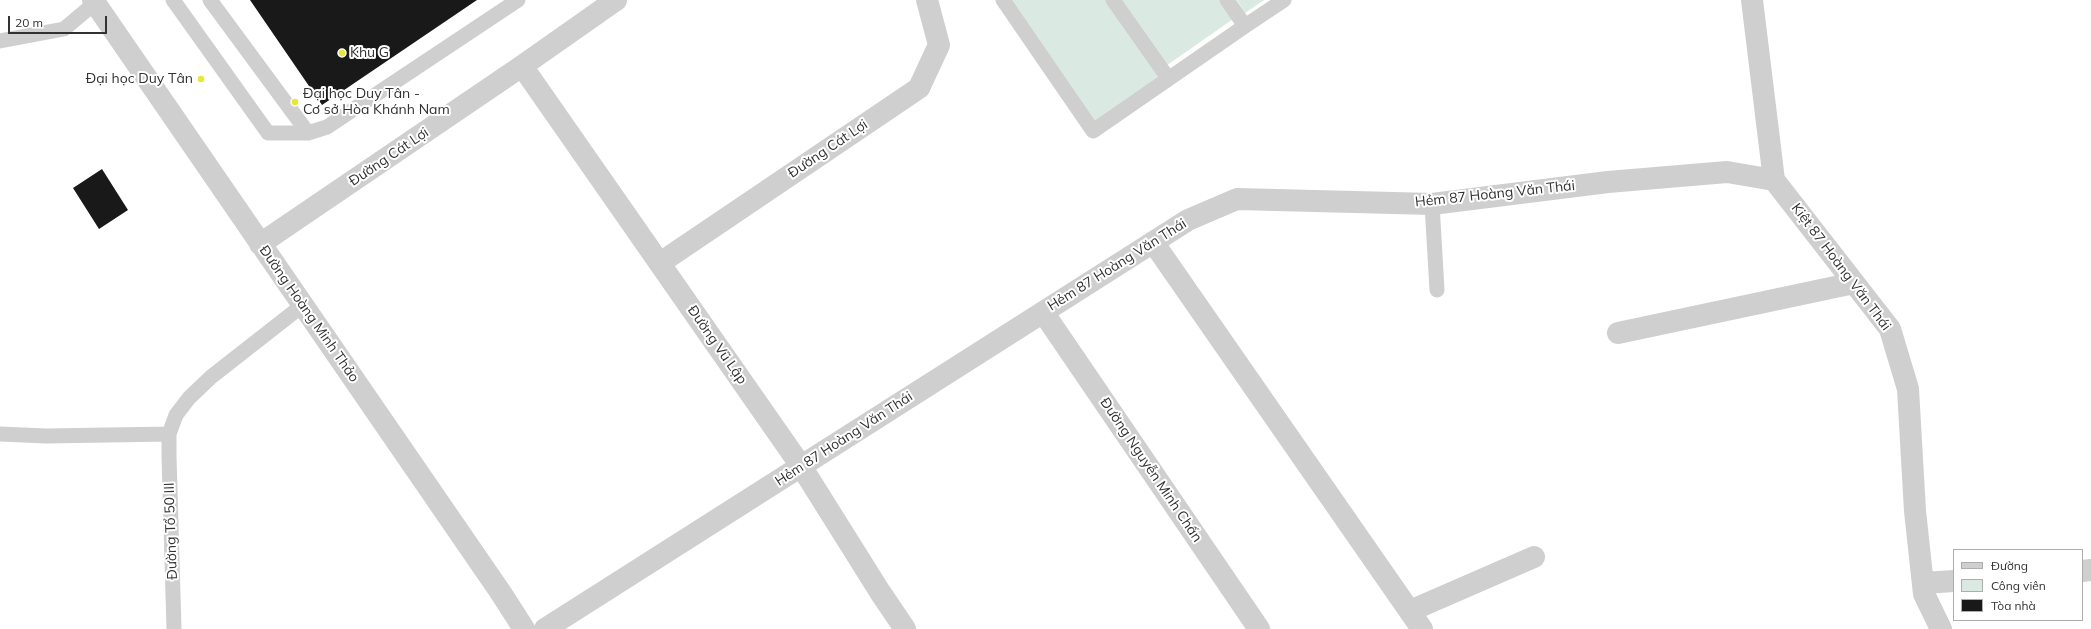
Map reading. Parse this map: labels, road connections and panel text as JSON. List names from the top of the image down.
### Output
{
  "streets": {
    "street": [
      "Đường Cát Lợi",
      "Hẻm 87 Hoàng Văn Thái",
      "Kiệt 87 Hoàng Văn Thái",
      "Đường Hoàng Minh Thảo",
      "Đường Vũ Lập",
      "Đường Nguyễn Minh Chấn"
    ],
    "lane": ["Đường Tổ 50 III"]
  },
  "crossings": [
    ["Đường Cát Lợi", "Đường Hoàng Minh Thảo"],
    ["Đường Cát Lợi", "Đường Vũ Lập"],
    ["Hẻm 87 Hoàng Văn Thái", "Kiệt 87 Hoàng Văn Thái"],
    ["Hẻm 87 Hoàng Văn Thái", "Đường Vũ Lập"],
    ["Hẻm 87 Hoàng Văn Thái", "Đường Nguyễn Minh Chấn"],
    ["Đường Hoàng Minh Thảo", "Đường Tổ 50 III"]
  ],
  "places": ["Khu G", "Đại học Duy Tân", "Đại học Duy Tân - Cơ sở Hòa Khánh Nam"],
  "legend": ["Đường", "Công viên", "Tòa nhà"],
  "scale_bar": "20 m"
}
